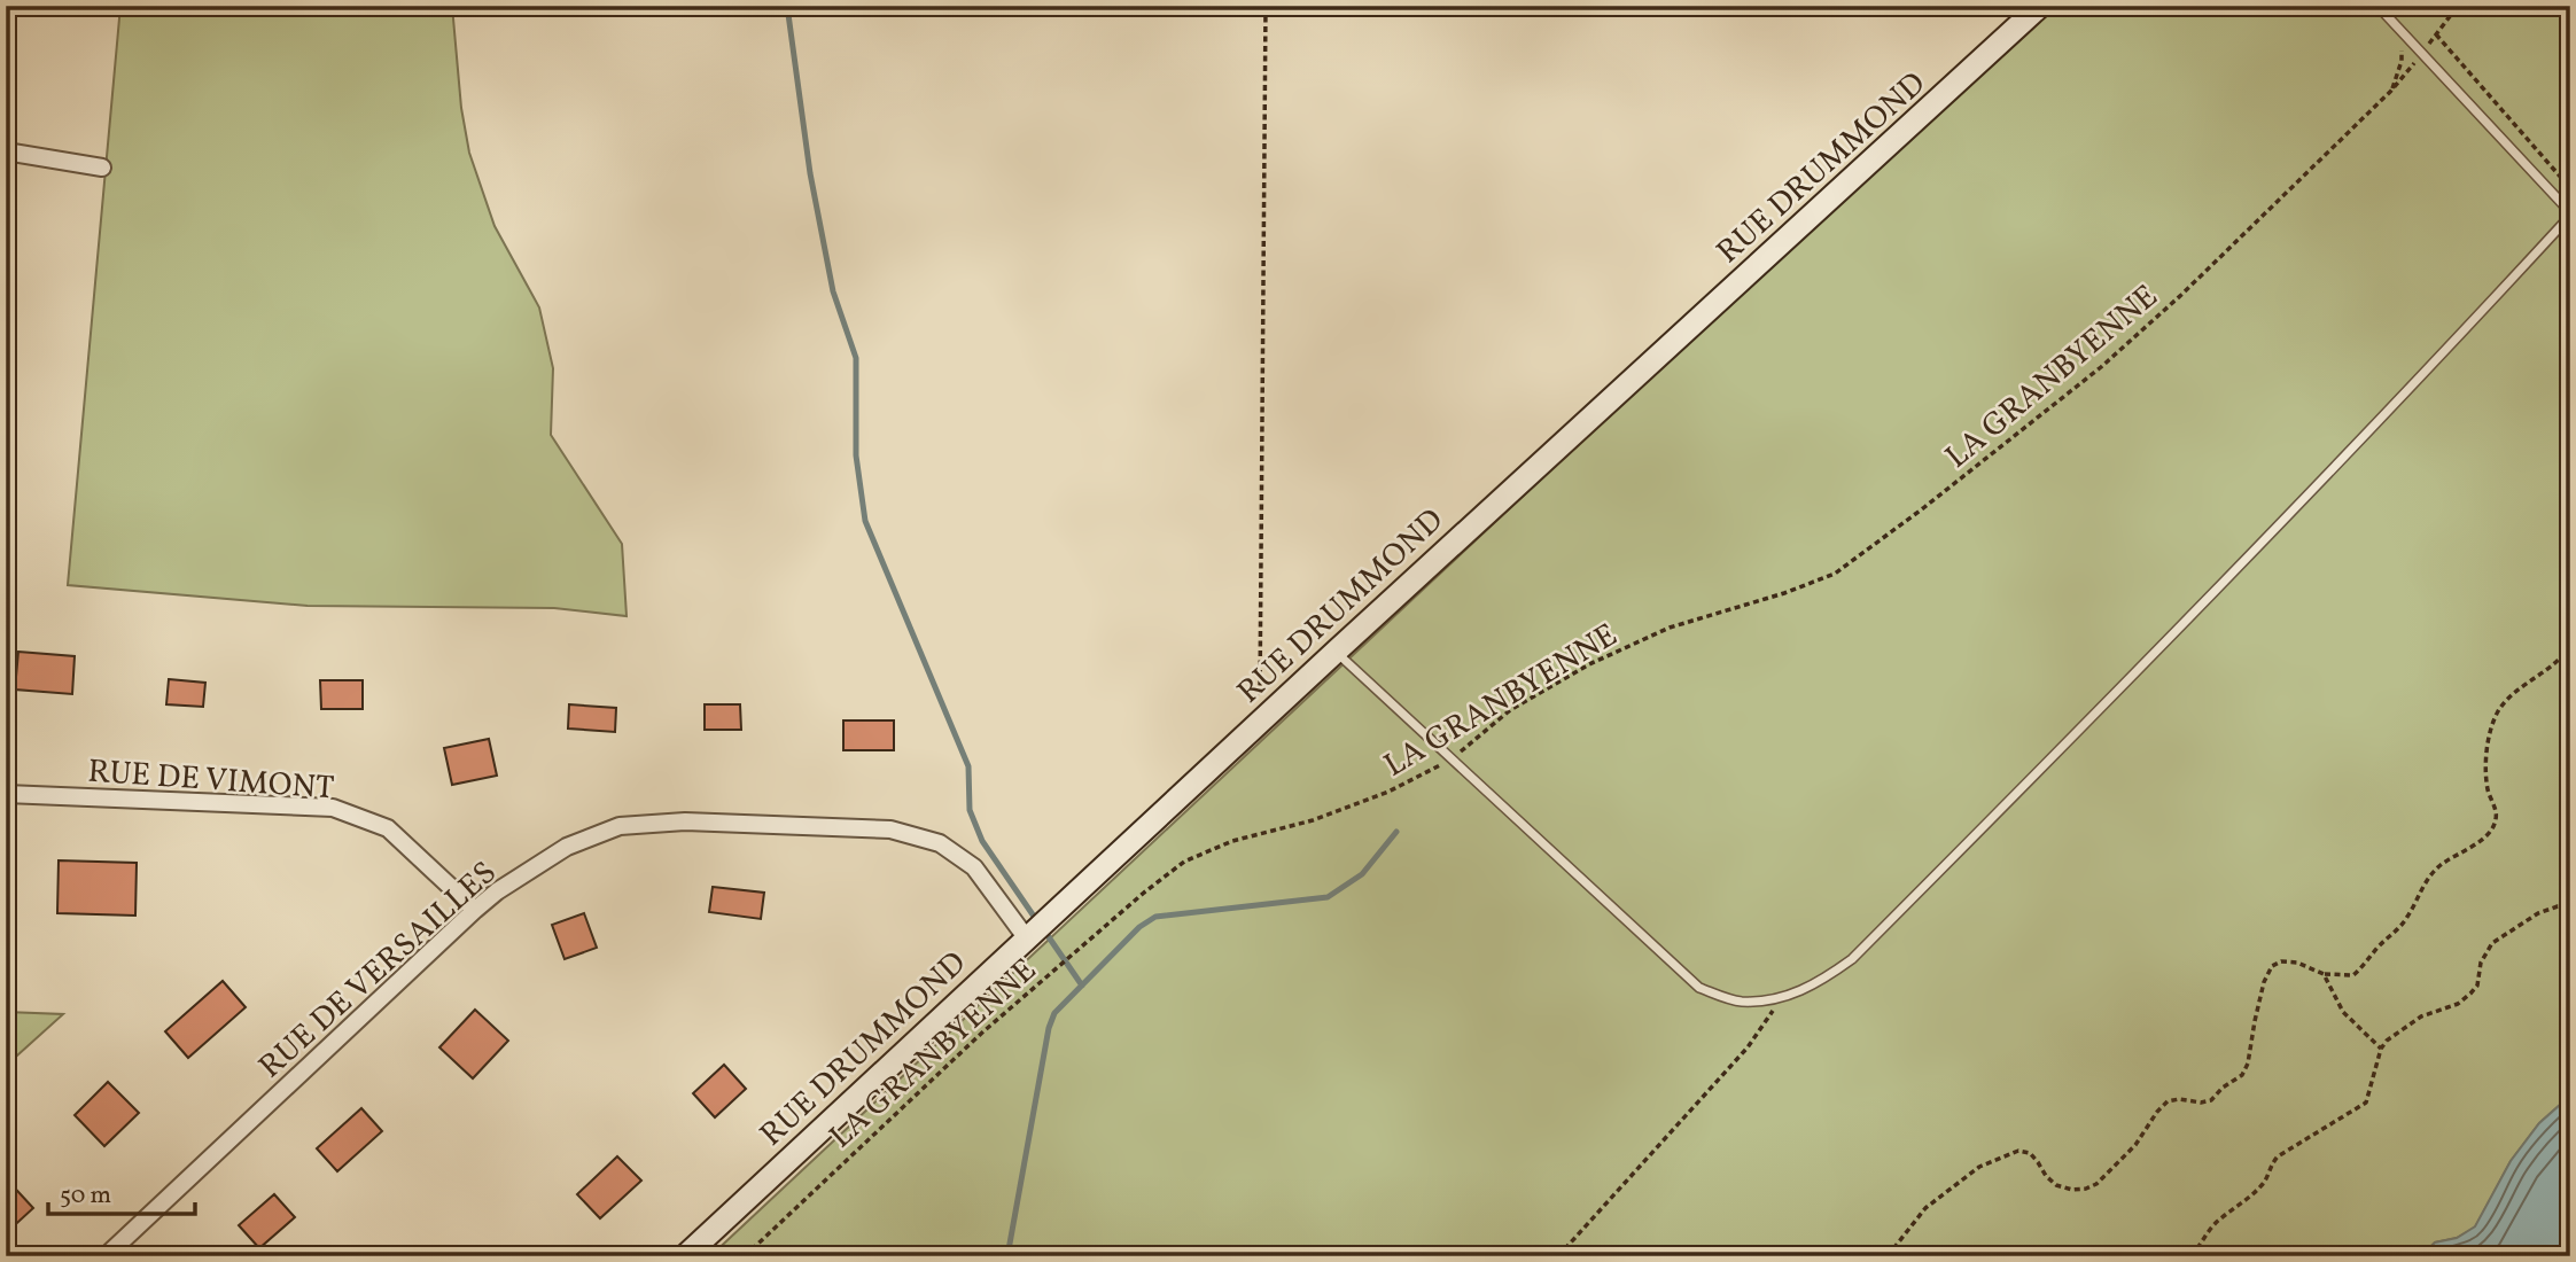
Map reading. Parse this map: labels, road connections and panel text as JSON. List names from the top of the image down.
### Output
{
  "streets": {
    "street": ["RUE DRUMMOND", "RUE DE VIMONT", "RUE DE VERSAILLES"],
    "path": ["LA GRANBYENNE"]
  },
  "crossings": [
    ["RUE DRUMMOND", "RUE DE VERSAILLES"],
    ["RUE DE VIMONT", "RUE DE VERSAILLES"]
  ],
  "scale_bar": "50 m"
}
